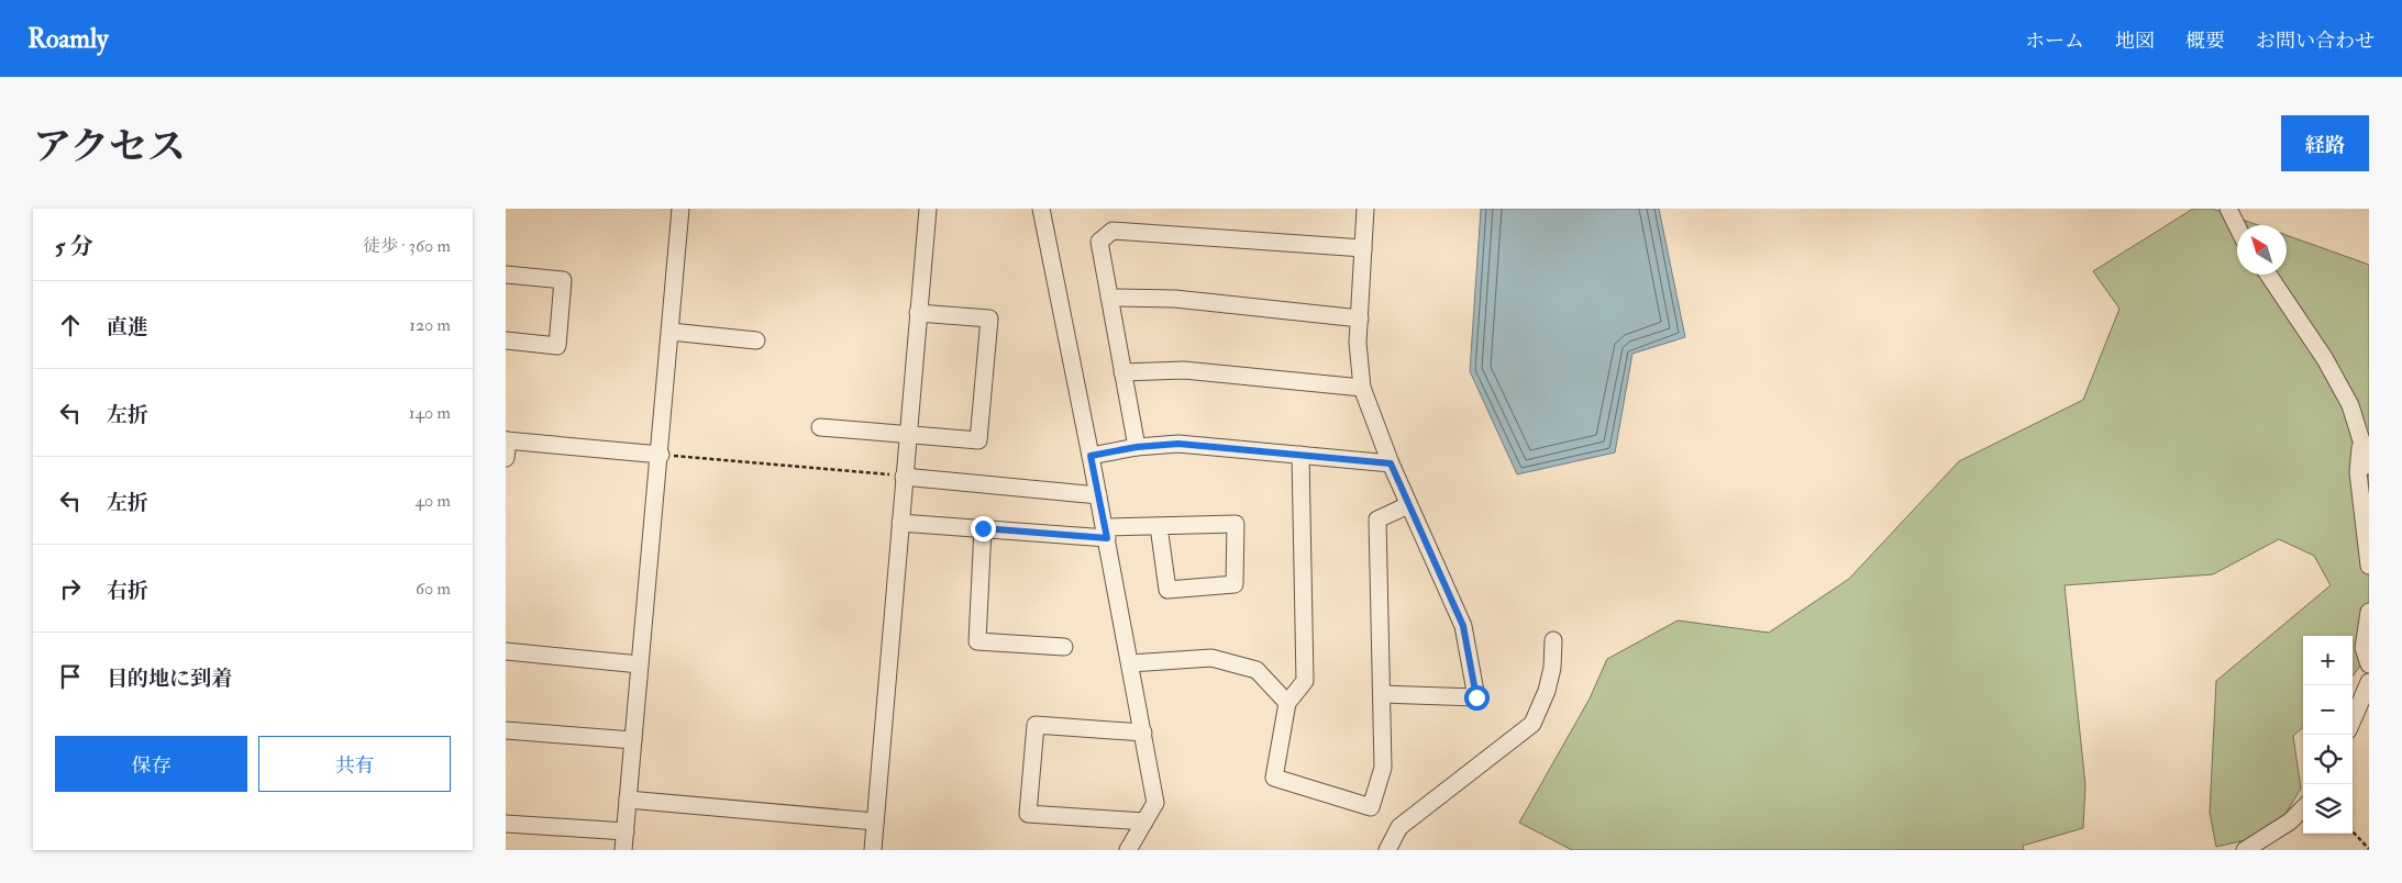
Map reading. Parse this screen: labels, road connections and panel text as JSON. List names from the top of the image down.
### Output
{
  "north": "top left",
  "page": {
    "header": "Roamly",
    "nav": [
      "ホーム",
      "地図",
      "概要",
      "お問い合わせ"
    ],
    "title": "アクセス",
    "buttons": [
      "経路",
      ["保存", "共有"]
    ],
    "heading": ["5 分", "徒歩 · 360 m"],
    "list": [
      ["直進", "120 m"],
      ["左折", "140 m"],
      ["左折", "40 m"],
      ["右折", "60 m"],
      "目的地に到着"
    ],
    "map_buttons": ["+", "−"]
  }
}
